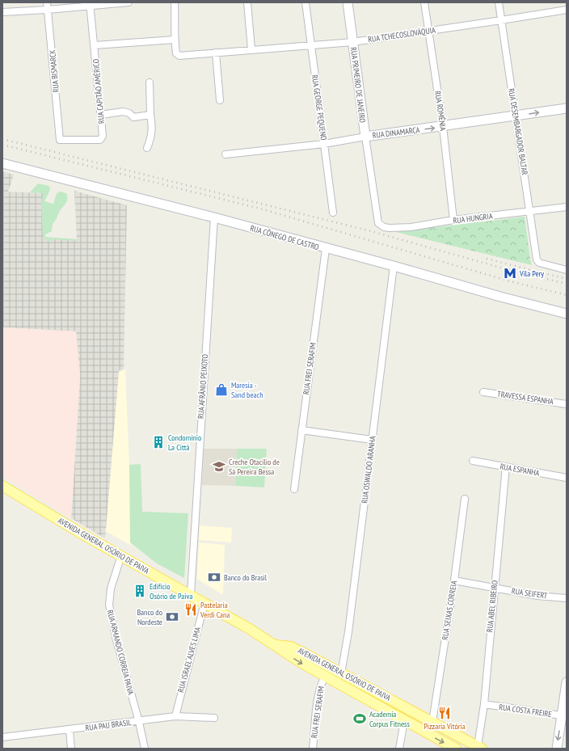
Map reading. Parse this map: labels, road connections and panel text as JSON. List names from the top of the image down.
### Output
{
  "streets": {
    "main road": [
      "RUA PRIMEIRO DE JANEIRO",
      "RUA DINAMARCA",
      "RUA CÔNEGO DE CASTRO",
      "AVENIDA GENERAL OSÓRIO DE PAIVA"
    ],
    "street": [
      "RUA TCHECOSLOVÁQUIA",
      "RUA BISMARCK",
      "RUA CAPITÃO AMÉRICO",
      "RUA GEORGE PEQUENO",
      "RUA ROMÊNIA",
      "RUA DESEMBARGADOR BALTAR",
      "RUA HUNGRIA",
      "RUA FREI SERAFIM",
      "RUA AFRÂNIO PEIXOTO",
      "TRAVESSA ESPANHA",
      "RUA OSWALDO ARANHA",
      "RUA ESPANHA",
      "RUA SEIFERT",
      "RUA ABEL RIBEIRO",
      "RUA SEIXAS CORREIA",
      "RUA ARMANDO CORREIA PAIVA",
      "RUA ISRAEL ALVES LIMA",
      "RUA COSTA FREIRE",
      "RUA PAU BRASIL"
    ]
  },
  "crossings": [
    ["RUA TCHECOSLOVÁQUIA", "RUA PRIMEIRO DE JANEIRO"],
    ["RUA TCHECOSLOVÁQUIA", "RUA GEORGE PEQUENO"],
    ["RUA TCHECOSLOVÁQUIA", "RUA ROMÊNIA"],
    ["RUA TCHECOSLOVÁQUIA", "RUA DESEMBARGADOR BALTAR"],
    ["RUA BISMARCK", "RUA CAPITÃO AMÉRICO"],
    ["RUA PRIMEIRO DE JANEIRO", "RUA DINAMARCA"],
    ["RUA PRIMEIRO DE JANEIRO", "RUA HUNGRIA"],
    ["RUA GEORGE PEQUENO", "RUA DINAMARCA"],
    ["RUA ROMÊNIA", "RUA DINAMARCA"],
    ["RUA ROMÊNIA", "RUA HUNGRIA"],
    ["RUA DESEMBARGADOR BALTAR", "RUA DINAMARCA"],
    ["RUA DESEMBARGADOR BALTAR", "RUA HUNGRIA"],
    ["RUA CÔNEGO DE CASTRO", "RUA FREI SERAFIM"],
    ["RUA CÔNEGO DE CASTRO", "RUA AFRÂNIO PEIXOTO"],
    ["RUA CÔNEGO DE CASTRO", "RUA OSWALDO ARANHA"],
    ["RUA FREI SERAFIM", "AVENIDA GENERAL OSÓRIO DE PAIVA"],
    ["RUA AFRÂNIO PEIXOTO", "AVENIDA GENERAL OSÓRIO DE PAIVA"],
    ["RUA OSWALDO ARANHA", "AVENIDA GENERAL OSÓRIO DE PAIVA"],
    ["RUA ESPANHA", "RUA ABEL RIBEIRO"],
    ["AVENIDA GENERAL OSÓRIO DE PAIVA", "RUA ABEL RIBEIRO"],
    ["AVENIDA GENERAL OSÓRIO DE PAIVA", "RUA SEIXAS CORREIA"],
    ["AVENIDA GENERAL OSÓRIO DE PAIVA", "RUA ARMANDO CORREIA PAIVA"],
    ["AVENIDA GENERAL OSÓRIO DE PAIVA", "RUA ISRAEL ALVES LIMA"],
    ["RUA SEIFERT", "RUA ABEL RIBEIRO"],
    ["RUA SEIFERT", "RUA SEIXAS CORREIA"],
    ["RUA ABEL RIBEIRO", "RUA COSTA FREIRE"],
    ["RUA ARMANDO CORREIA PAIVA", "RUA PAU BRASIL"],
    ["RUA ISRAEL ALVES LIMA", "RUA PAU BRASIL"]
  ],
  "one_way": ["RUA DINAMARCA"],
  "places": {
    "metro station": ["Vila Pery"],
    "shop": ["Maresia - Sand beach"],
    "building": ["Condomínio La Cittá", "Edifício Osório de Paiva"],
    "school or university": ["Creche Otacílio de Sá Pereira Bessa"],
    "bank": ["Banco do Brasil", "Banco do Nordeste"],
    "restaurant": ["Pastelaria Verdi Cana", "Pizzaria Vitória"],
    "sports": ["Academia Corpus Fitness"]
  }
}
